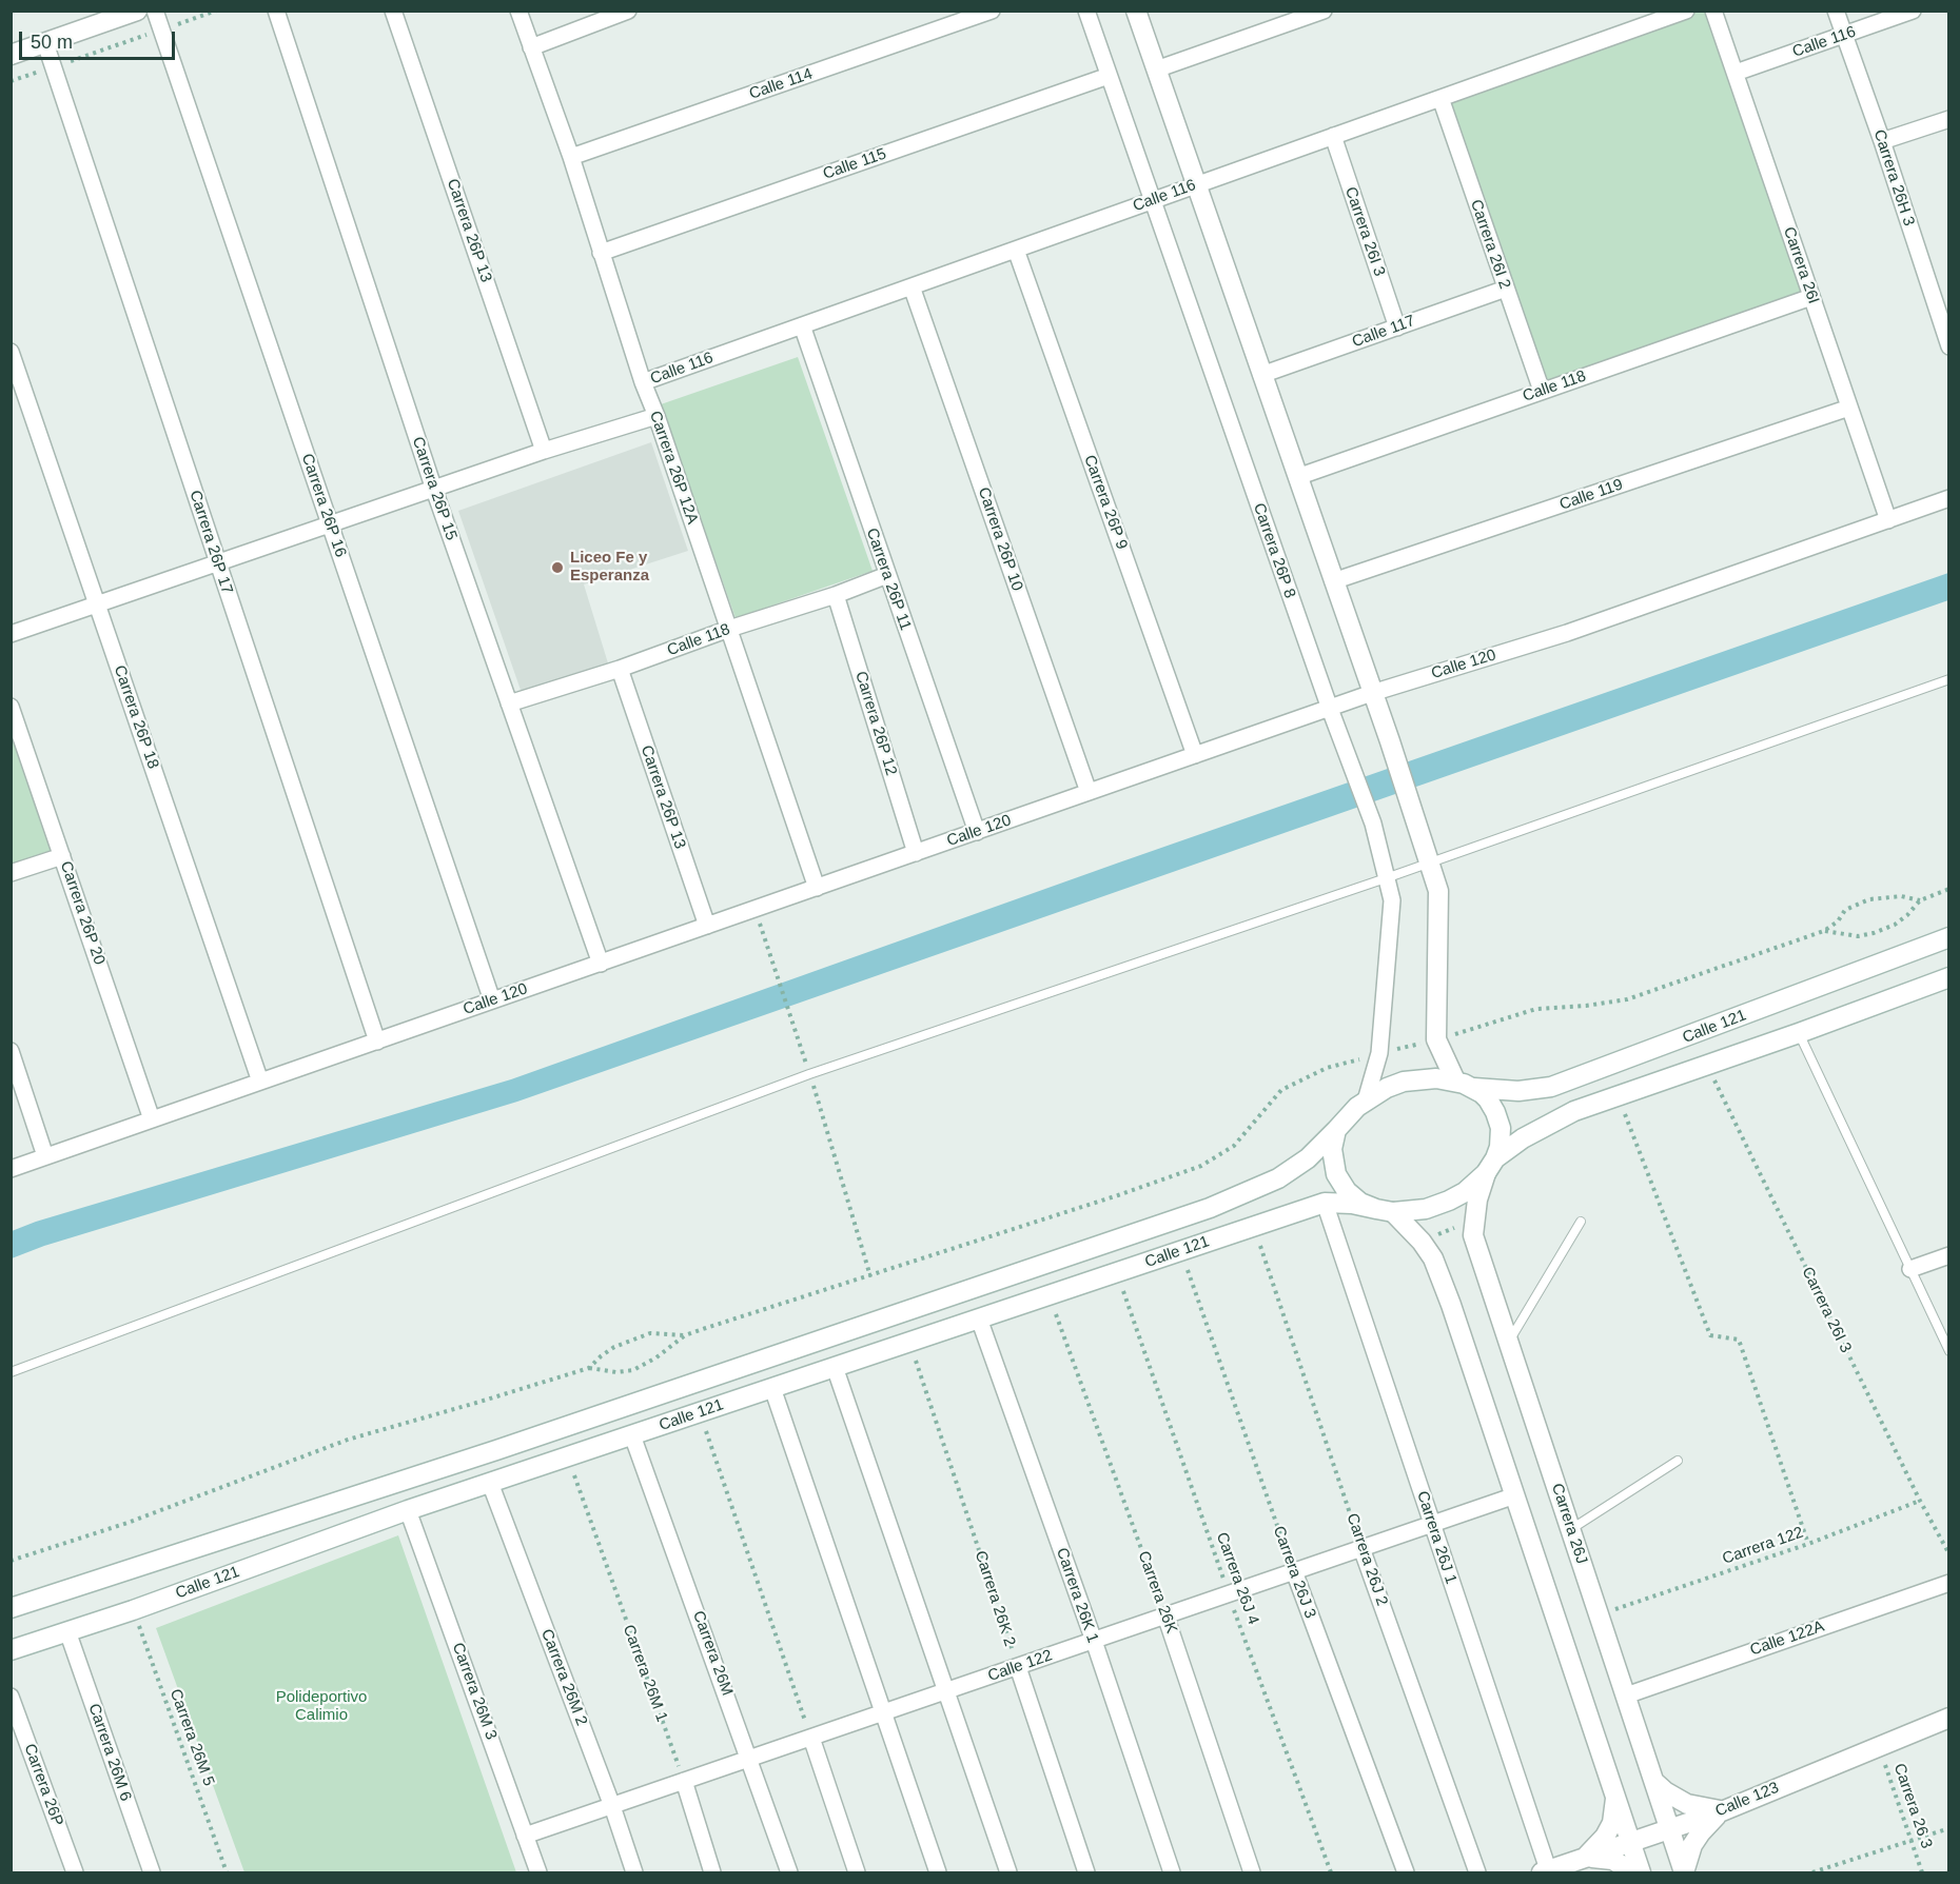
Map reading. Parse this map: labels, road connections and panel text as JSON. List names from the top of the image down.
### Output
{
  "streets": {
    "main road": ["Calle 121", "Carrera 26J", "Calle 123"],
    "street": [
      "Calle 116",
      "Calle 114",
      "Calle 115",
      "Carrera 26H 3",
      "Carrera 26P 13",
      "Carrera 26I 3",
      "Carrera 26I 2",
      "Carrera 26I",
      "Calle 117",
      "Calle 118",
      "Carrera 26P 12A",
      "Carrera 26P 15",
      "Calle 119",
      "Carrera 26P 9",
      "Carrera 26P 16",
      "Carrera 26P 10",
      "Carrera 26P 17",
      "Carrera 26P 8",
      "Carrera 26P 11",
      "Calle 120",
      "Carrera 26P 18",
      "Carrera 26P 12",
      "Carrera 26P 20",
      "Carrera 26J 1",
      "Carrera 26J 2",
      "Carrera 26J 3",
      "Carrera 26K",
      "Carrera 26K 1",
      "Carrera 26K 2",
      "Calle 122A",
      "Carrera 26M",
      "Calle 122",
      "Carrera 26M 2",
      "Carrera 26M 3",
      "Carrera 26M 6",
      "Carrera 26P"
    ],
    "path": [
      "Carrera 122",
      "Carrera 26J 4",
      "Carrera 26M 1",
      "Carrera 26M 5",
      "Carrera 26 3"
    ]
  },
  "crossings": [
    ["Calle 116", "Carrera 26H 3"],
    ["Calle 116", "Carrera 26I 3"],
    ["Calle 116", "Carrera 26I 2"],
    ["Calle 116", "Carrera 26I"],
    ["Calle 116", "Carrera 26P 12A"],
    ["Calle 116", "Carrera 26P 9"],
    ["Calle 116", "Carrera 26P 10"],
    ["Calle 116", "Carrera 26P 8"],
    ["Calle 116", "Carrera 26P 11"],
    ["Calle 114", "Carrera 26P 12A"],
    ["Calle 115", "Carrera 26P 12A"],
    ["Calle 115", "Carrera 26P 8"],
    ["Carrera 26P 13", "Calle 118"],
    ["Carrera 26P 13", "Calle 120"],
    ["Carrera 26I 3", "Calle 117"],
    ["Carrera 26I 3", "Calle 121"],
    ["Carrera 26I 3", "Carrera 122"],
    ["Carrera 26I 2", "Calle 117"],
    ["Carrera 26I 2", "Calle 118"],
    ["Carrera 26I", "Calle 118"],
    ["Carrera 26I", "Calle 119"],
    ["Carrera 26I", "Calle 120"],
    ["Calle 118", "Carrera 26P 12A"],
    ["Calle 118", "Carrera 26P 15"],
    ["Calle 118", "Carrera 26P 11"],
    ["Calle 118", "Carrera 26P 12"],
    ["Carrera 26P 12A", "Calle 120"],
    ["Carrera 26P 15", "Calle 120"],
    ["Carrera 26P 9", "Calle 120"],
    ["Carrera 26P 16", "Calle 120"],
    ["Carrera 26P 10", "Calle 120"],
    ["Carrera 26P 17", "Calle 120"],
    ["Carrera 26P 8", "Calle 120"],
    ["Carrera 26P 8", "Calle 121"],
    ["Carrera 26P 8", "Carrera 26J"],
    ["Carrera 26P 11", "Calle 120"],
    ["Calle 120", "Carrera 26P 18"],
    ["Calle 120", "Carrera 26P 12"],
    ["Calle 120", "Carrera 26P 20"],
    ["Calle 121", "Carrera 26J"],
    ["Calle 121", "Carrera 26J 1"],
    ["Calle 121", "Carrera 26K 1"],
    ["Calle 121", "Carrera 26M"],
    ["Calle 121", "Carrera 26M 2"],
    ["Calle 121", "Carrera 26M 3"],
    ["Calle 121", "Carrera 26M 5"],
    ["Calle 121", "Carrera 26M 6"],
    ["Carrera 26J", "Calle 122A"],
    ["Carrera 26J", "Calle 123"],
    ["Carrera 26J 1", "Calle 122"],
    ["Carrera 26J 1", "Calle 123"],
    ["Carrera 26J 2", "Calle 122"],
    ["Carrera 26J 3", "Calle 122"],
    ["Carrera 26J 4", "Calle 122"],
    ["Carrera 26K", "Calle 122"],
    ["Carrera 26K 1", "Calle 122"],
    ["Carrera 26K 2", "Calle 122"],
    ["Carrera 26M", "Calle 122"],
    ["Calle 122", "Carrera 26M 1"],
    ["Calle 122", "Carrera 26M 2"],
    ["Calle 122", "Carrera 26M 3"],
    ["Calle 123", "Carrera 26 3"]
  ],
  "parks": ["Polideportivo Calimio"],
  "places": ["Liceo Fe y Esperanza"],
  "scale_bar": "50 m"
}
